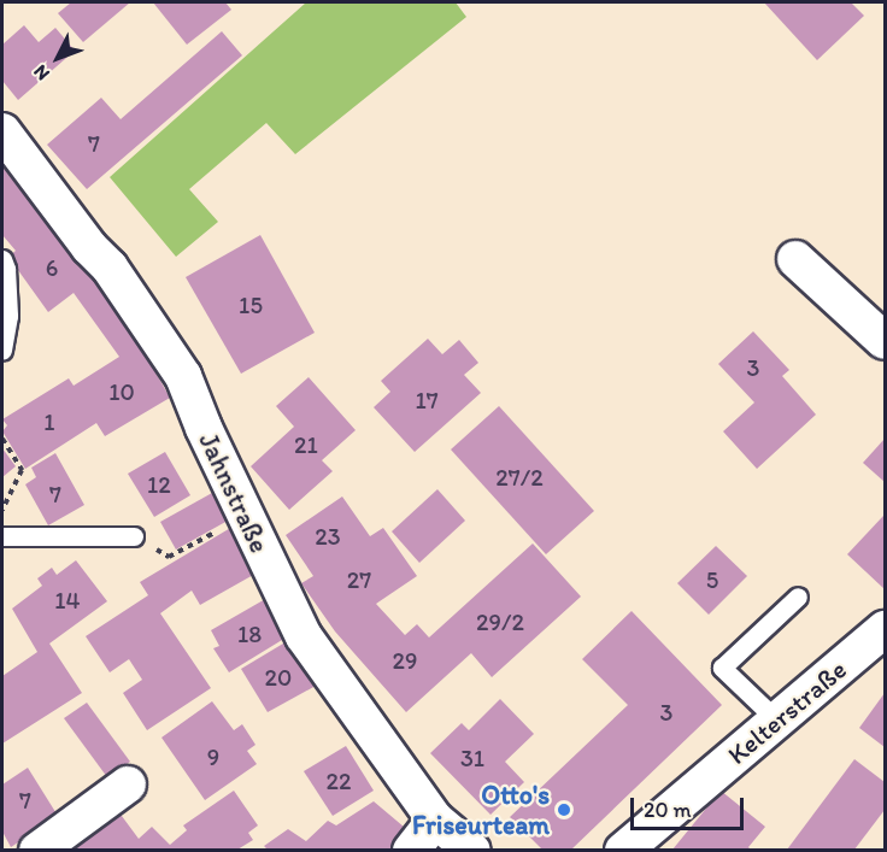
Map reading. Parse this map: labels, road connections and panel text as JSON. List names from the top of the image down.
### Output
{
  "streets": {
    "street": ["Jahnstraße", "Kelterstraße"]
  },
  "places": ["Otto's Friseurteam"],
  "house_numbers": [
    "7",
    "6",
    "15",
    "3",
    "10",
    "17",
    "1",
    "21",
    "27/2",
    "12",
    "7",
    "23",
    "27",
    "5",
    "14",
    "29/2",
    "18",
    "29",
    "20",
    "3",
    "9",
    "31",
    "22",
    "7"
  ],
  "scale_bar": "20 m",
  "north": "bottom left"
}
